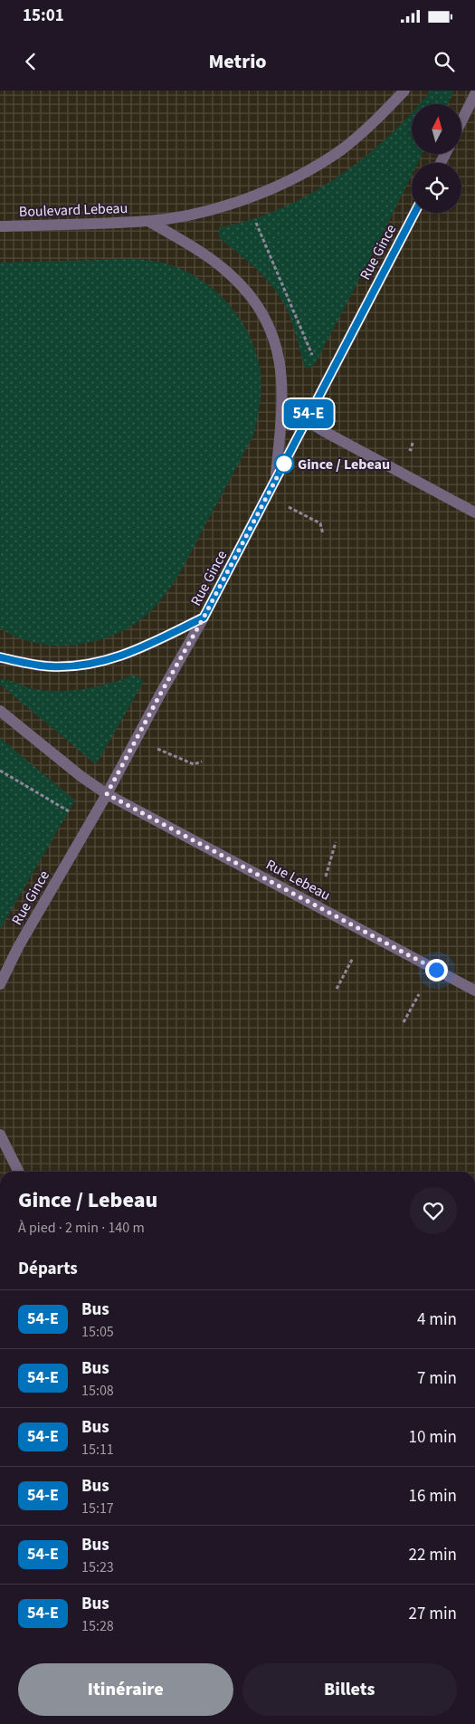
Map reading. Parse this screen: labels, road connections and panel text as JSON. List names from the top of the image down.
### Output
{
  "streets": {
    "street": ["Boulevard Lebeau", "Rue Gince", "Rue Lebeau"]
  },
  "crossings": [
    ["Rue Gince", "Rue Lebeau"]
  ],
  "places": ["Gince / Lebeau"],
  "lines": ["bus line 54-E"],
  "north": "top",
  "page": {
    "status": "15:01",
    "header": "Metrio",
    "on_map": "54-E",
    "heading": [
      ["Gince / Lebeau", "À pied · 2 min · 140 m"],
      "Départs"
    ],
    "list": [
      {
        "mark": "54-E",
        "name": "Bus",
        "note": "15:05",
        "value": "4 min"
      },
      {
        "mark": "54-E",
        "name": "Bus",
        "note": "15:08",
        "value": "7 min"
      },
      {
        "mark": "54-E",
        "name": "Bus",
        "note": "15:11",
        "value": "10 min"
      },
      {
        "mark": "54-E",
        "name": "Bus",
        "note": "15:17",
        "value": "16 min"
      },
      {
        "mark": "54-E",
        "name": "Bus",
        "note": "15:23",
        "value": "22 min"
      },
      {
        "mark": "54-E",
        "name": "Bus",
        "note": "15:28",
        "value": "27 min"
      }
    ],
    "buttons": ["Itinéraire", "Billets"]
  }
}
